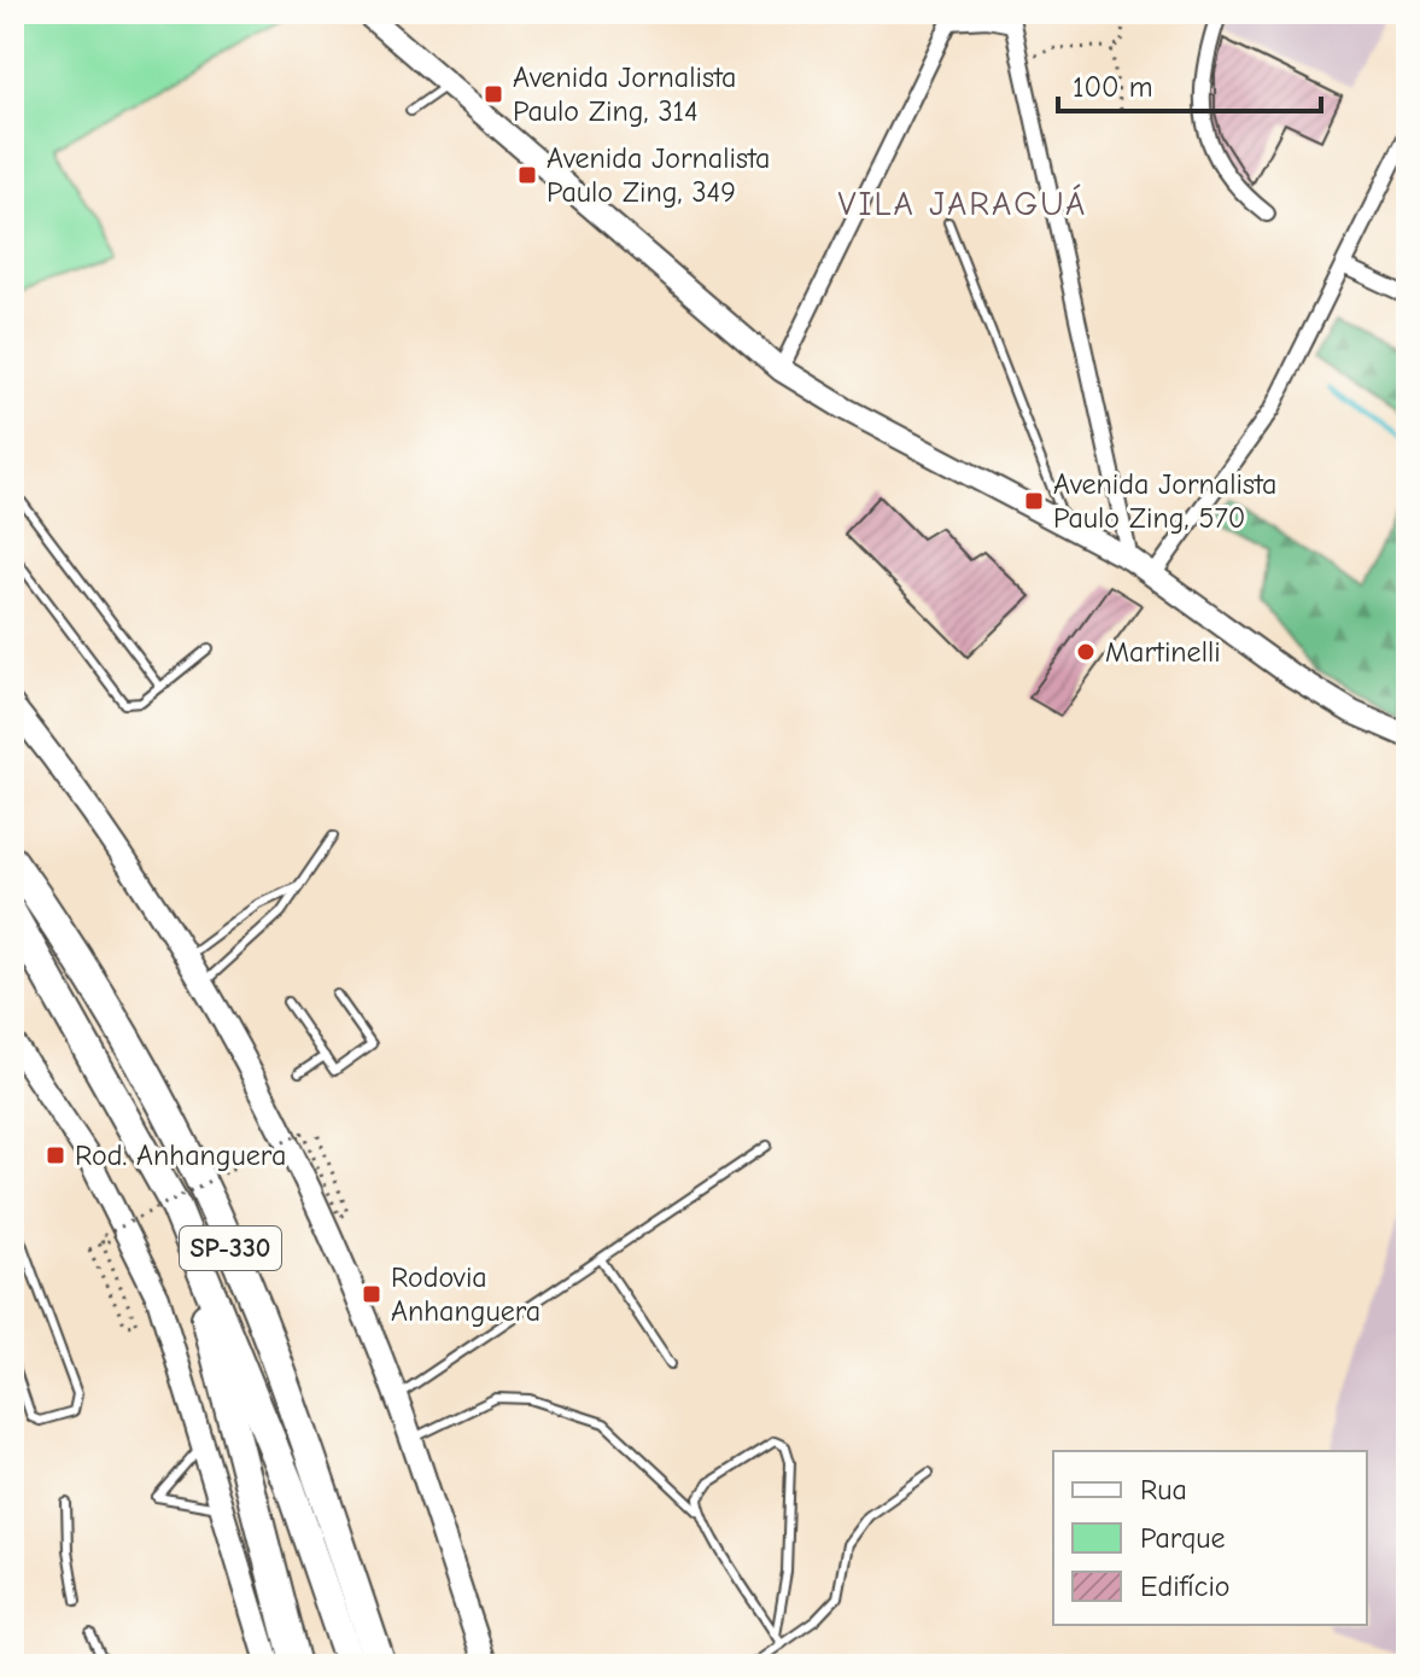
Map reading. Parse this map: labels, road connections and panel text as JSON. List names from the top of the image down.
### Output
{
  "streets": {
    "highway": ["SP-330"]
  },
  "districts": ["VILA JARAGUÁ"],
  "places": {
    "transit": [
      "Avenida Jornalista Paulo Zing, 314",
      "Avenida Jornalista Paulo Zing, 349",
      "Avenida Jornalista Paulo Zing, 570",
      "Rod. Anhanguera",
      "Rodovia Anhanguera"
    ],
    "other": ["Martinelli"]
  },
  "legend": ["Rua", "Parque", "Edifício"],
  "scale_bar": "100 m"
}
